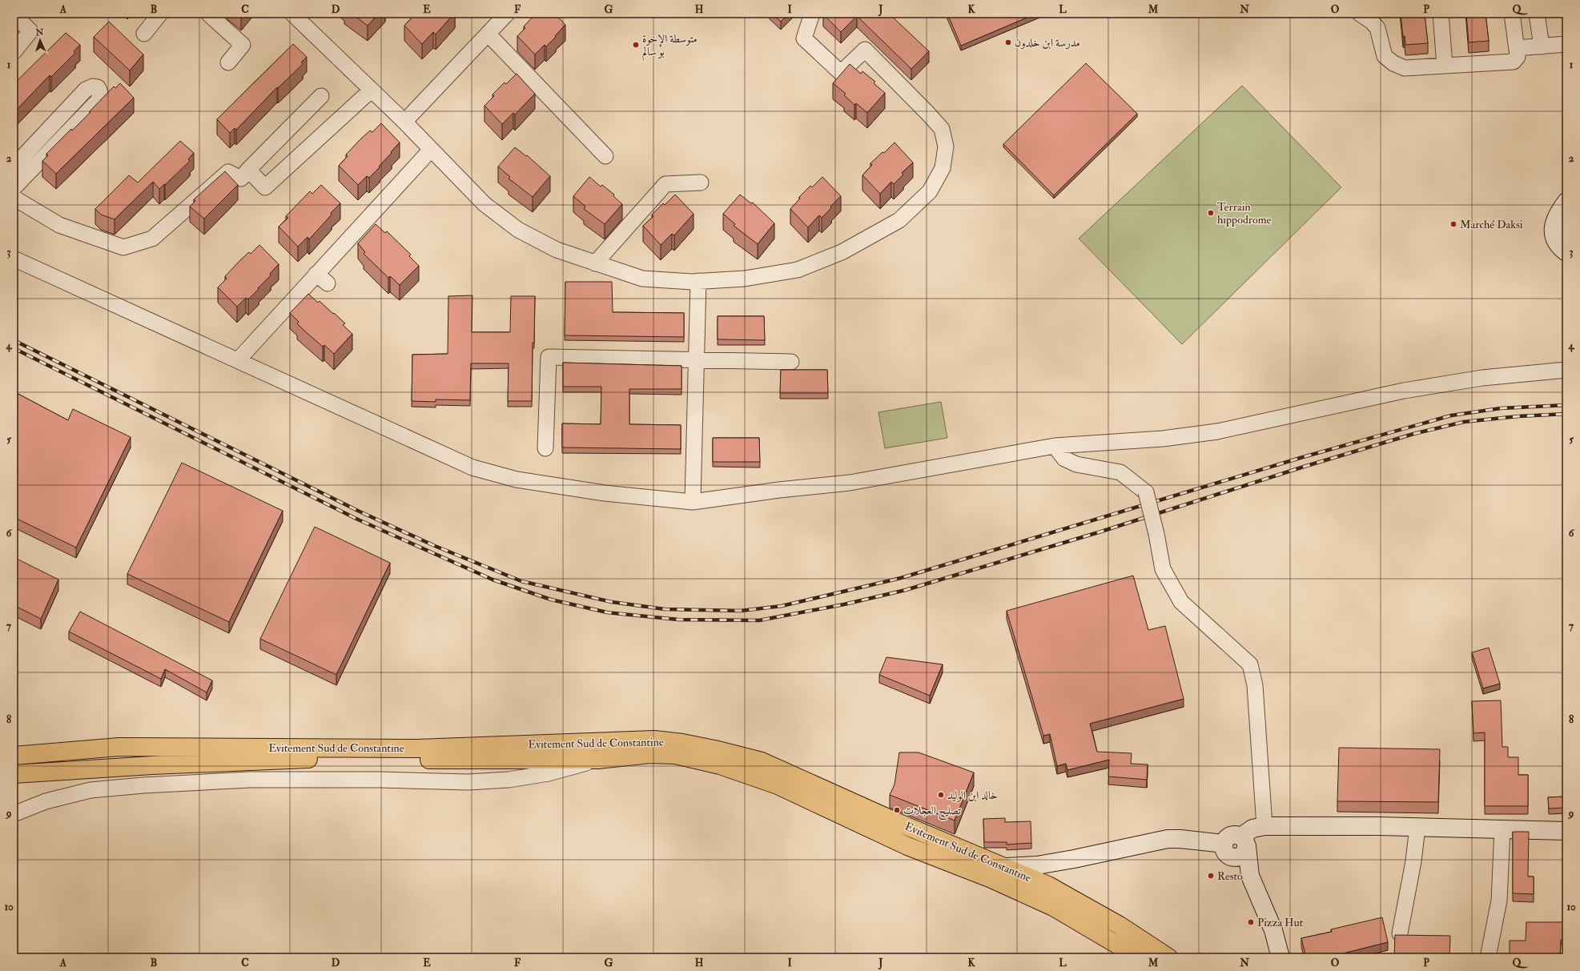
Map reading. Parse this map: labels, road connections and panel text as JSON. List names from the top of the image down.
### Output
{
  "streets": {
    "highway": ["Evitement Sud de Constantine"]
  },
  "places": [
    "مدرسة ابن خلدون",
    "متوسطة الإخوة بو سالم",
    "Terrain hippodrome",
    "Marché Daksi",
    "خالد ابن الوليد",
    "تصليح العجلات",
    "Resto",
    "Pizza Hut"
  ],
  "north": "top",
  "grid": {
    "columns": [
      "A",
      "B",
      "C",
      "D",
      "E",
      "F",
      "G",
      "H",
      "I",
      "J",
      "K",
      "L",
      "M",
      "N",
      "O",
      "P",
      "Q"
    ],
    "rows": [
      "1",
      "2",
      "3",
      "4",
      "5",
      "6",
      "7",
      "8",
      "9",
      "10"
    ]
  }
}
